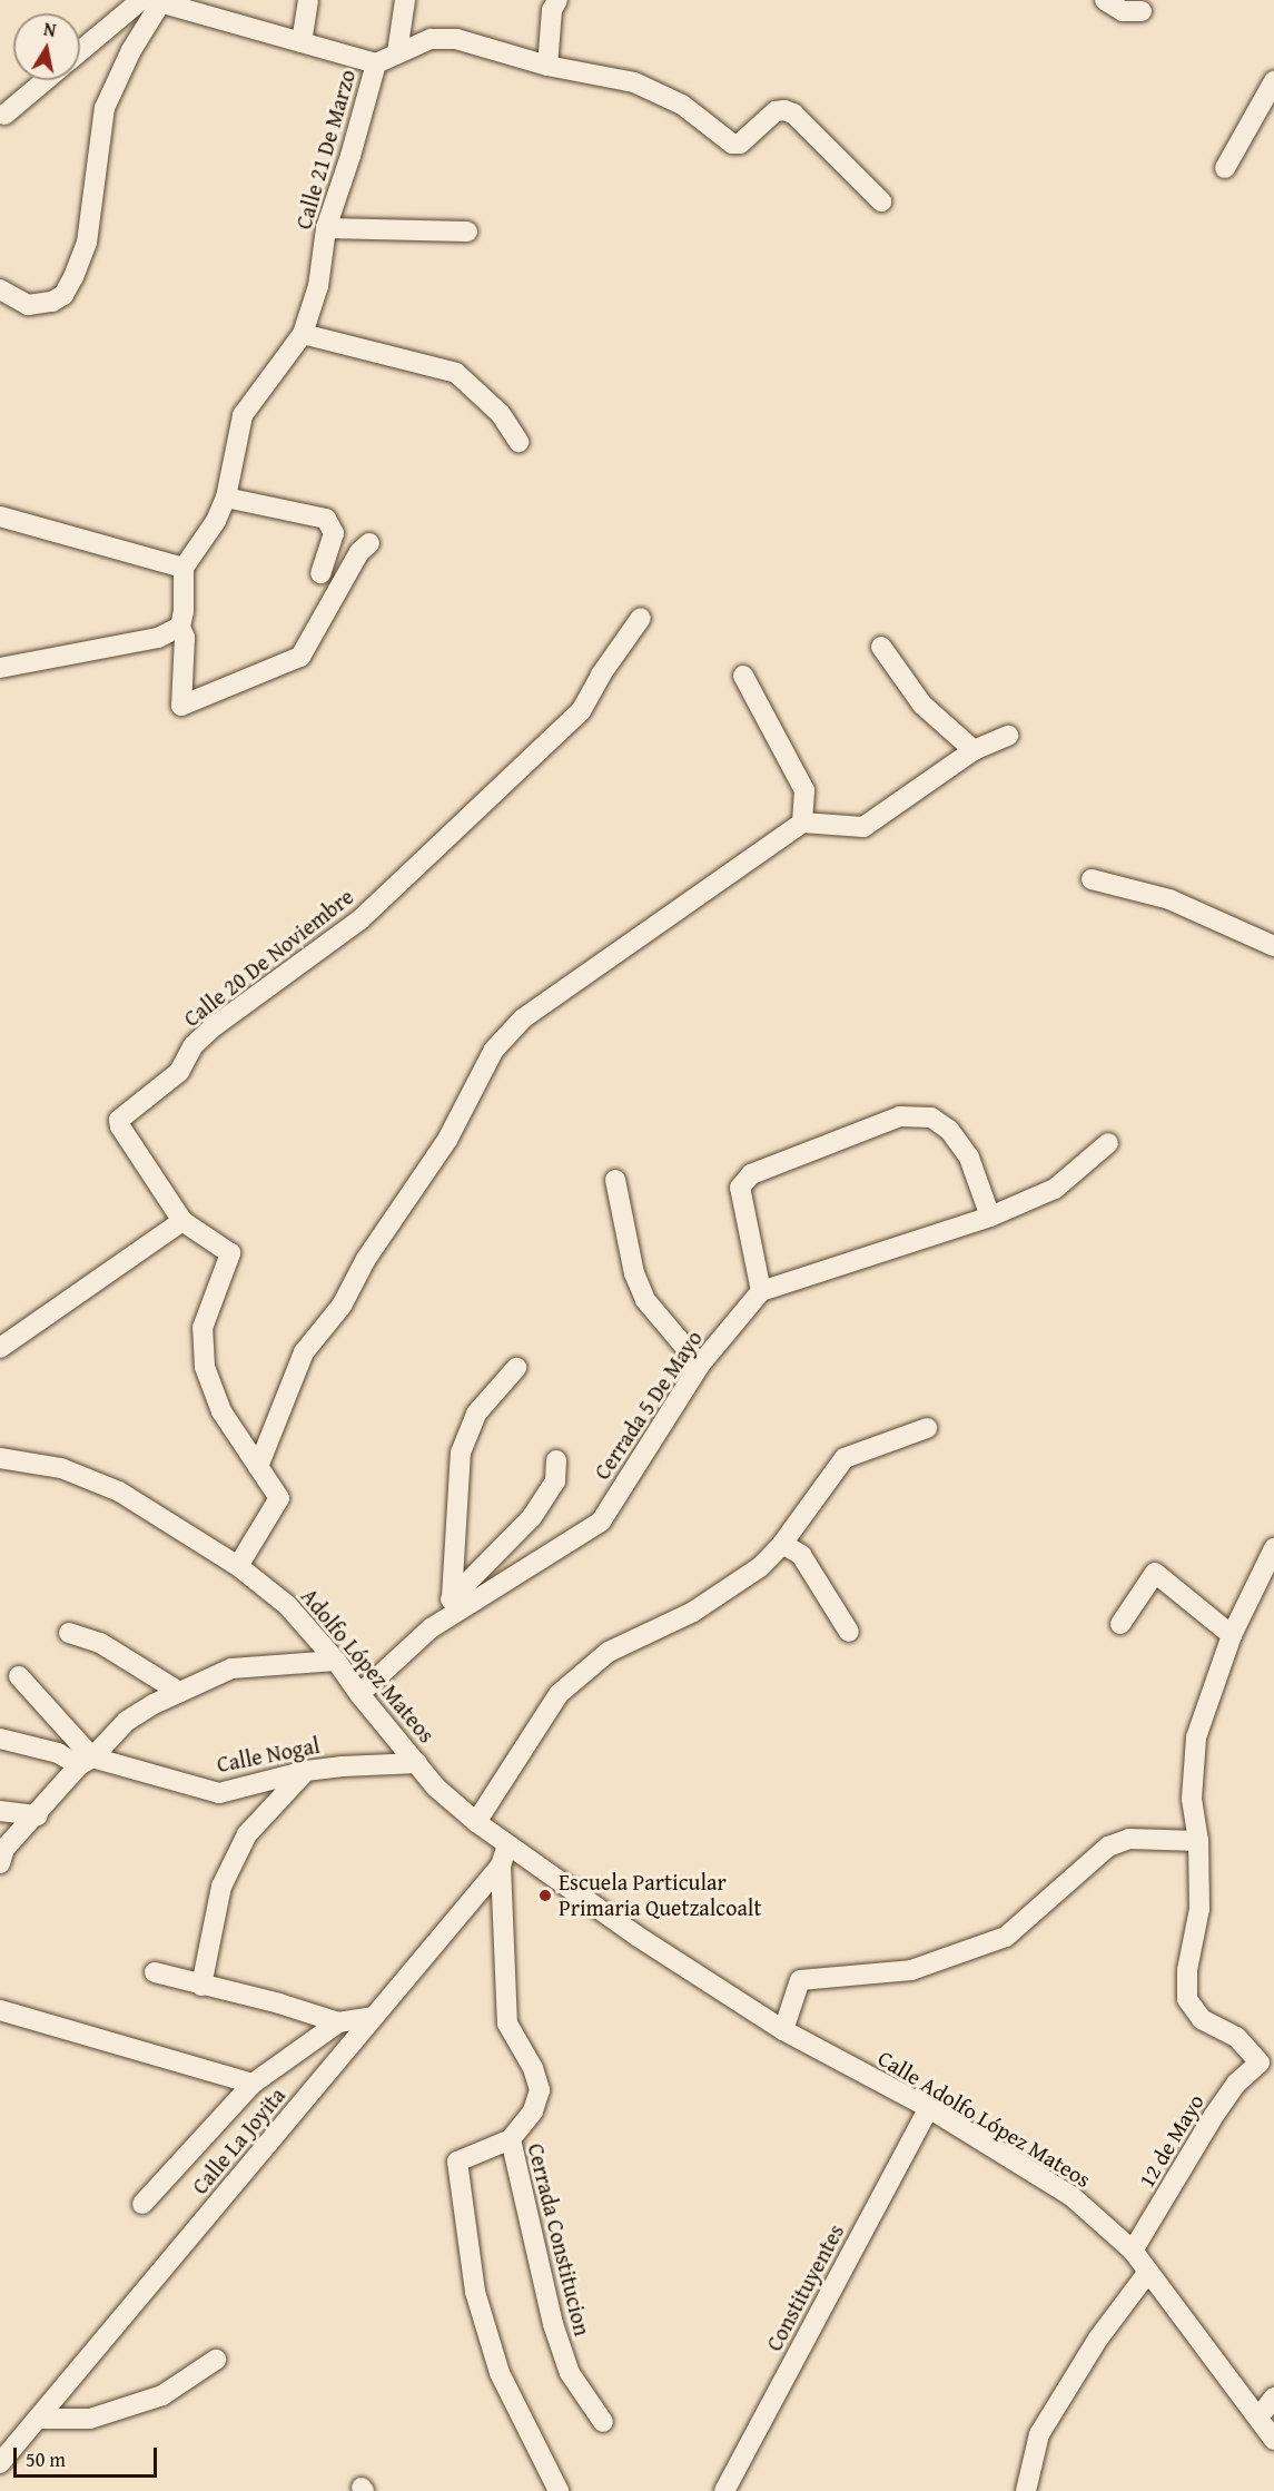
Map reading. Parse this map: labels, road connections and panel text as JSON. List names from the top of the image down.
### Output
{
  "streets": {
    "street": [
      "Calle 21 De Marzo",
      "Calle 20 De Noviembre",
      "Cerrada 5 De Mayo",
      "Adolfo López Mateos",
      "Calle Nogal",
      "Calle Adolfo López Mateos",
      "Calle La Joyita",
      "12 de Mayo",
      "Cerrada Constitucion",
      "Constituyentes"
    ]
  },
  "crossings": [
    ["Calle 20 De Noviembre", "Adolfo López Mateos"],
    ["Cerrada 5 De Mayo", "Adolfo López Mateos"],
    ["Adolfo López Mateos", "Calle Nogal"],
    ["Adolfo López Mateos", "Calle Adolfo López Mateos"],
    ["Adolfo López Mateos", "Calle La Joyita"],
    ["Calle Adolfo López Mateos", "12 de Mayo"],
    ["Calle Adolfo López Mateos", "Constituyentes"]
  ],
  "places": ["Escuela Particular Primaria Quetzalcoalt"],
  "scale_bar": "50 m",
  "north": "top"
}
